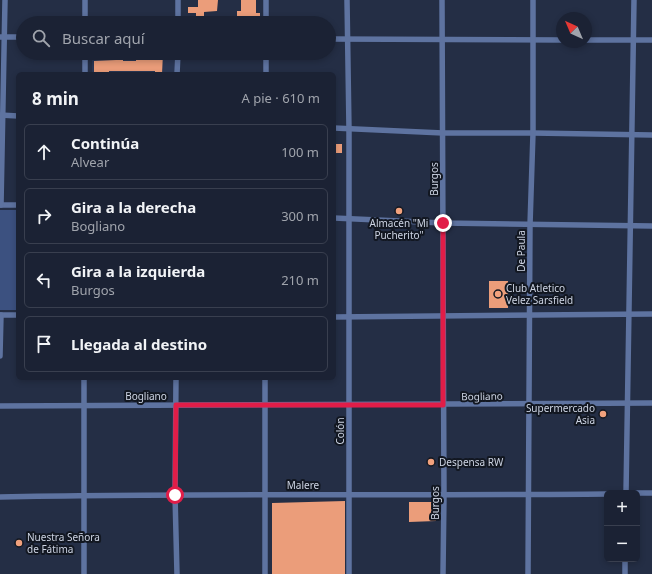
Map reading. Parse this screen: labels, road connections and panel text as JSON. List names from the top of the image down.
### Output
{
  "streets": {
    "street": [
      "Burgos",
      "De Paula",
      "Bogliano",
      "Colón",
      "Malere"
    ]
  },
  "crossings": [
    ["Burgos", "Bogliano"],
    ["Burgos", "Malere"],
    ["De Paula", "Bogliano"],
    ["De Paula", "Malere"],
    ["Bogliano", "Colón"],
    ["Colón", "Malere"]
  ],
  "places": [
    "Almacén \"Mi Pucherito\"",
    "Club Atletico Velez Sarsfield",
    "Supermercado Asia",
    "Despensa RW",
    "Nuestra Señora de Fátima"
  ],
  "north": "top left",
  "page": {
    "search": "Buscar aquí",
    "heading": ["8 min", "A pie · 610 m"],
    "list": [
      ["Continúa", "Alvear", "100 m"],
      ["Gira a la derecha", "Bogliano", "300 m"],
      ["Gira a la izquierda", "Burgos", "210 m"],
      "Llegada al destino"
    ],
    "map_buttons": ["+", "−"]
  }
}
